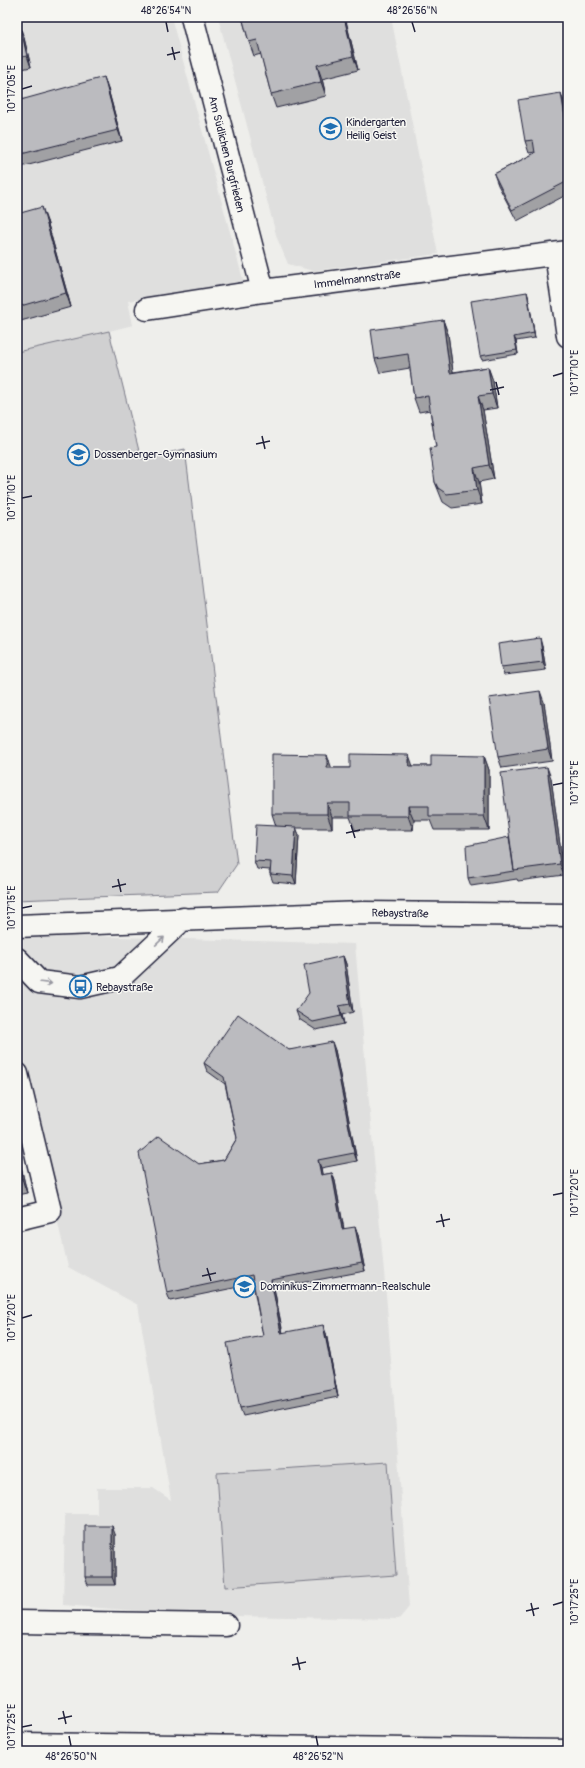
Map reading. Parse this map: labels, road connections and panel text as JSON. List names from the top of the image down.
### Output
{
  "streets": {
    "street": ["Am Südlichen Burgfrieden", "Immelmannstraße", "Rebaystraße"]
  },
  "crossings": [
    ["Am Südlichen Burgfrieden", "Immelmannstraße"]
  ],
  "places": {
    "school or university": ["Kindergarten Heilig Geist", "Dossenberger-Gymnasium", "Dominikus-Zimmermann-Realschule"],
    "bus stop": ["Rebaystraße"]
  },
  "coordinates": [
    "48°26'54\"N",
    "48°26'56\"N",
    "10°17'05\"E",
    "10°17'10\"E",
    "10°17'15\"E",
    "10°17'20\"E",
    "10°17'25\"E",
    "48°26'50\"N",
    "48°26'52\"N"
  ]
}
